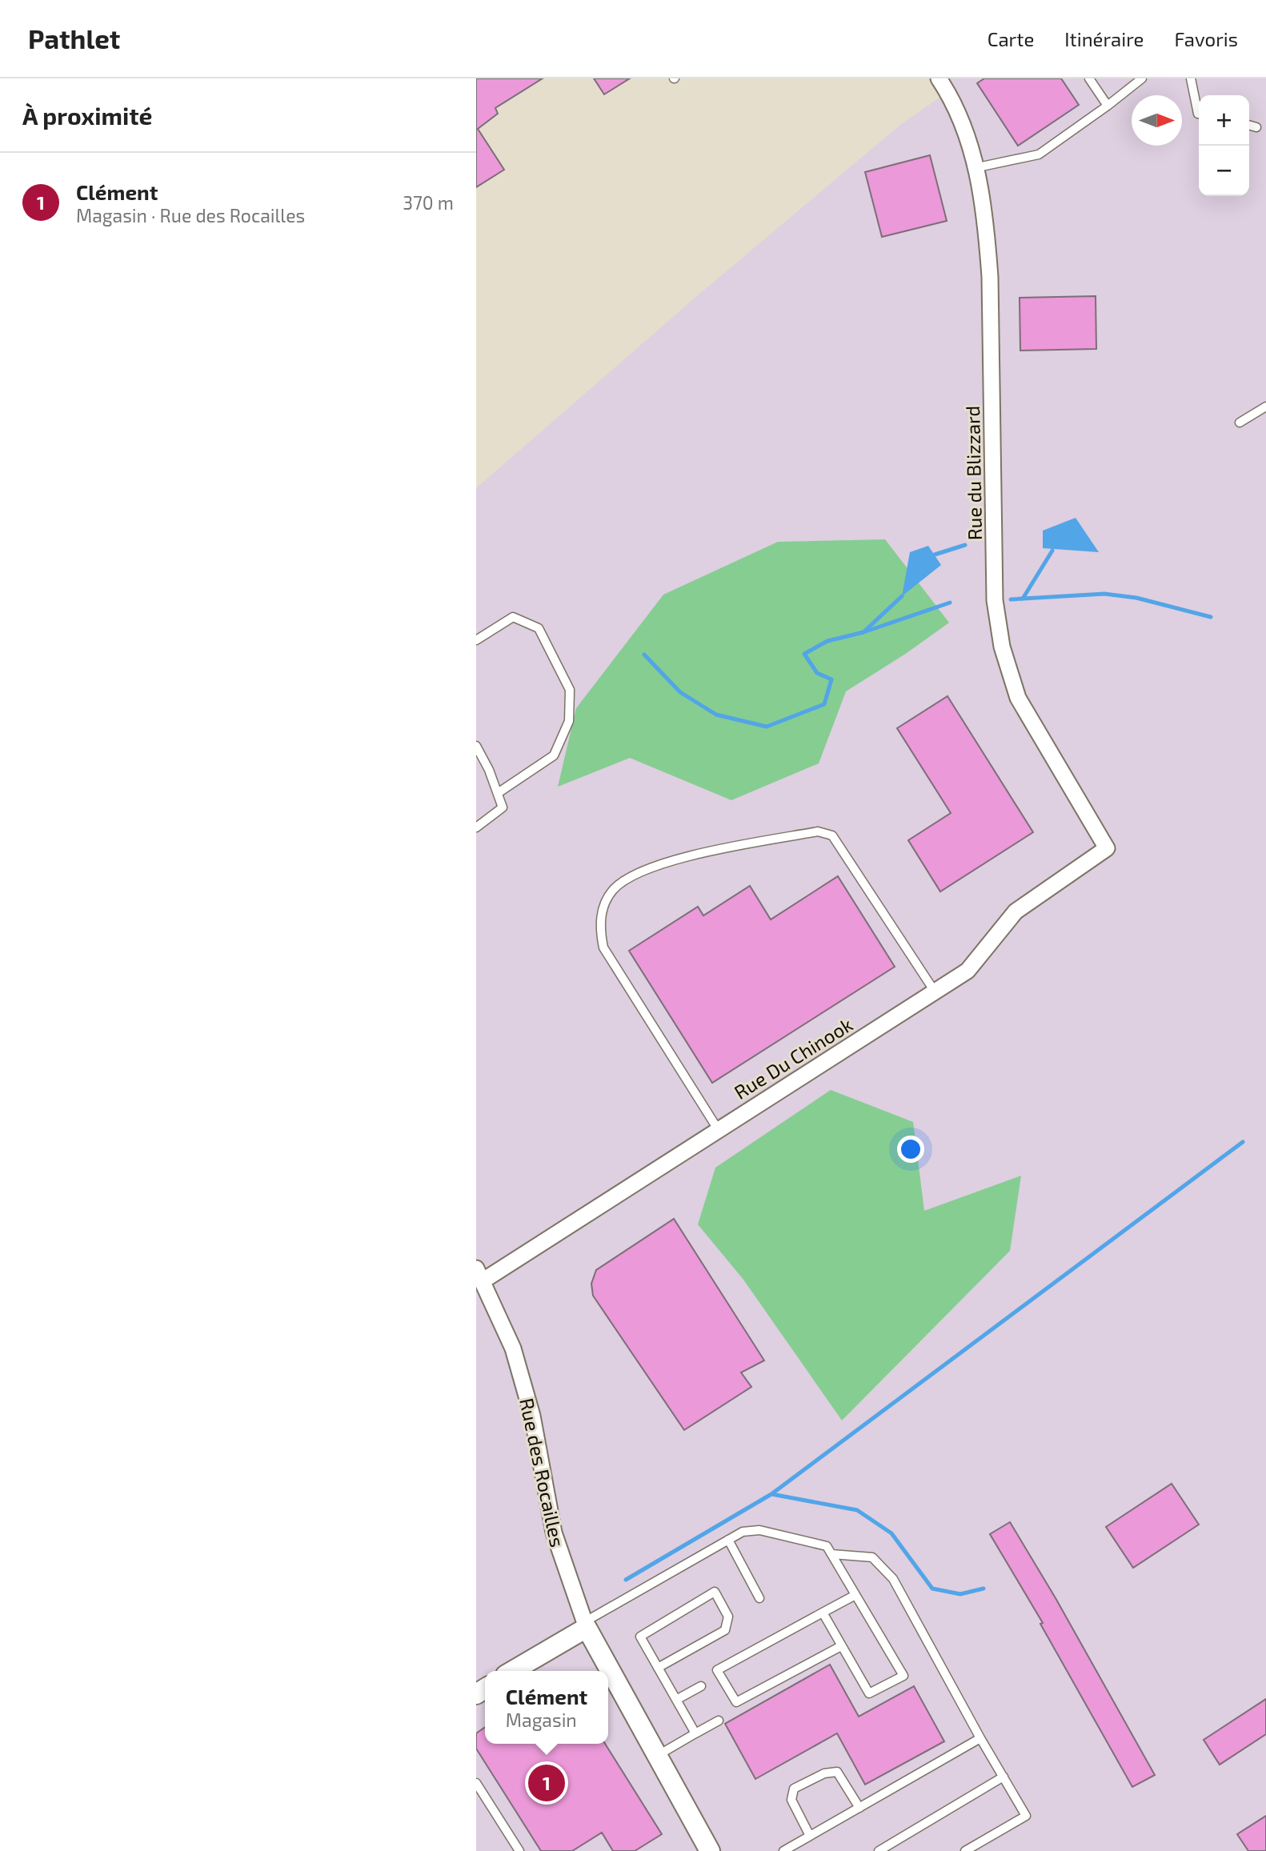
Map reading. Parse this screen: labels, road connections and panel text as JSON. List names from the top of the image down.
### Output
{
  "streets": {
    "street": ["Rue du Blizzard", "Rue Du Chinook", "Rue des Rocailles"]
  },
  "crossings": [
    ["Rue du Blizzard", "Rue Du Chinook"],
    ["Rue Du Chinook", "Rue des Rocailles"]
  ],
  "north": "right",
  "page": {
    "header": "Pathlet",
    "nav": ["Carte", "Itinéraire", "Favoris"],
    "heading": "À proximité",
    "map_buttons": ["+", "−"],
    "list": [
      {
        "mark": "1",
        "name": "Clément",
        "note": "Magasin · Rue des Rocailles",
        "value": "370 m"
      }
    ],
    "popup": ["Clément", "Magasin"],
    "pins": "1"
  }
}
